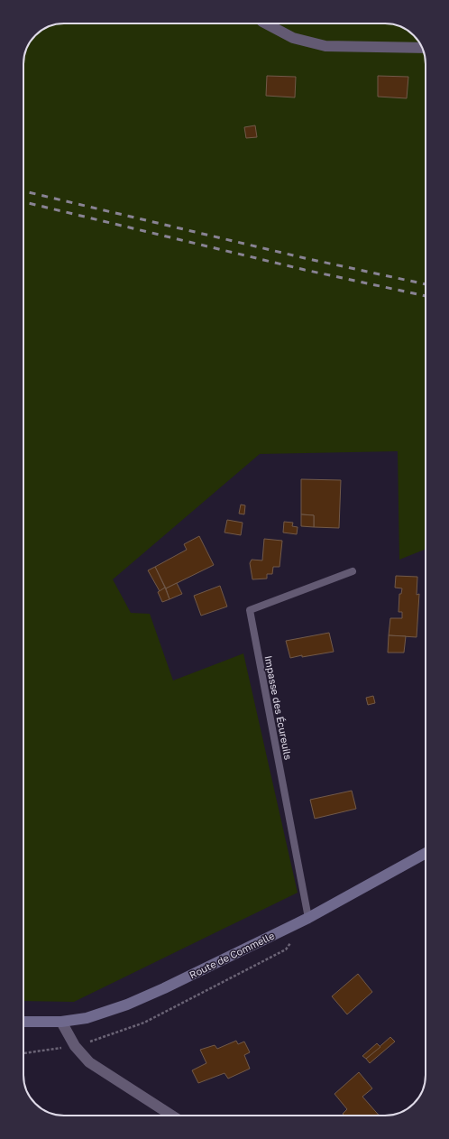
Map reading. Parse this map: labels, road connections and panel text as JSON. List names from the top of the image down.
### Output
{
  "streets": {
    "street": ["Route de Commelle"],
    "lane": ["Impasse des Écureuils"]
  },
  "crossings": [
    ["Impasse des Écureuils", "Route de Commelle"]
  ]
}
